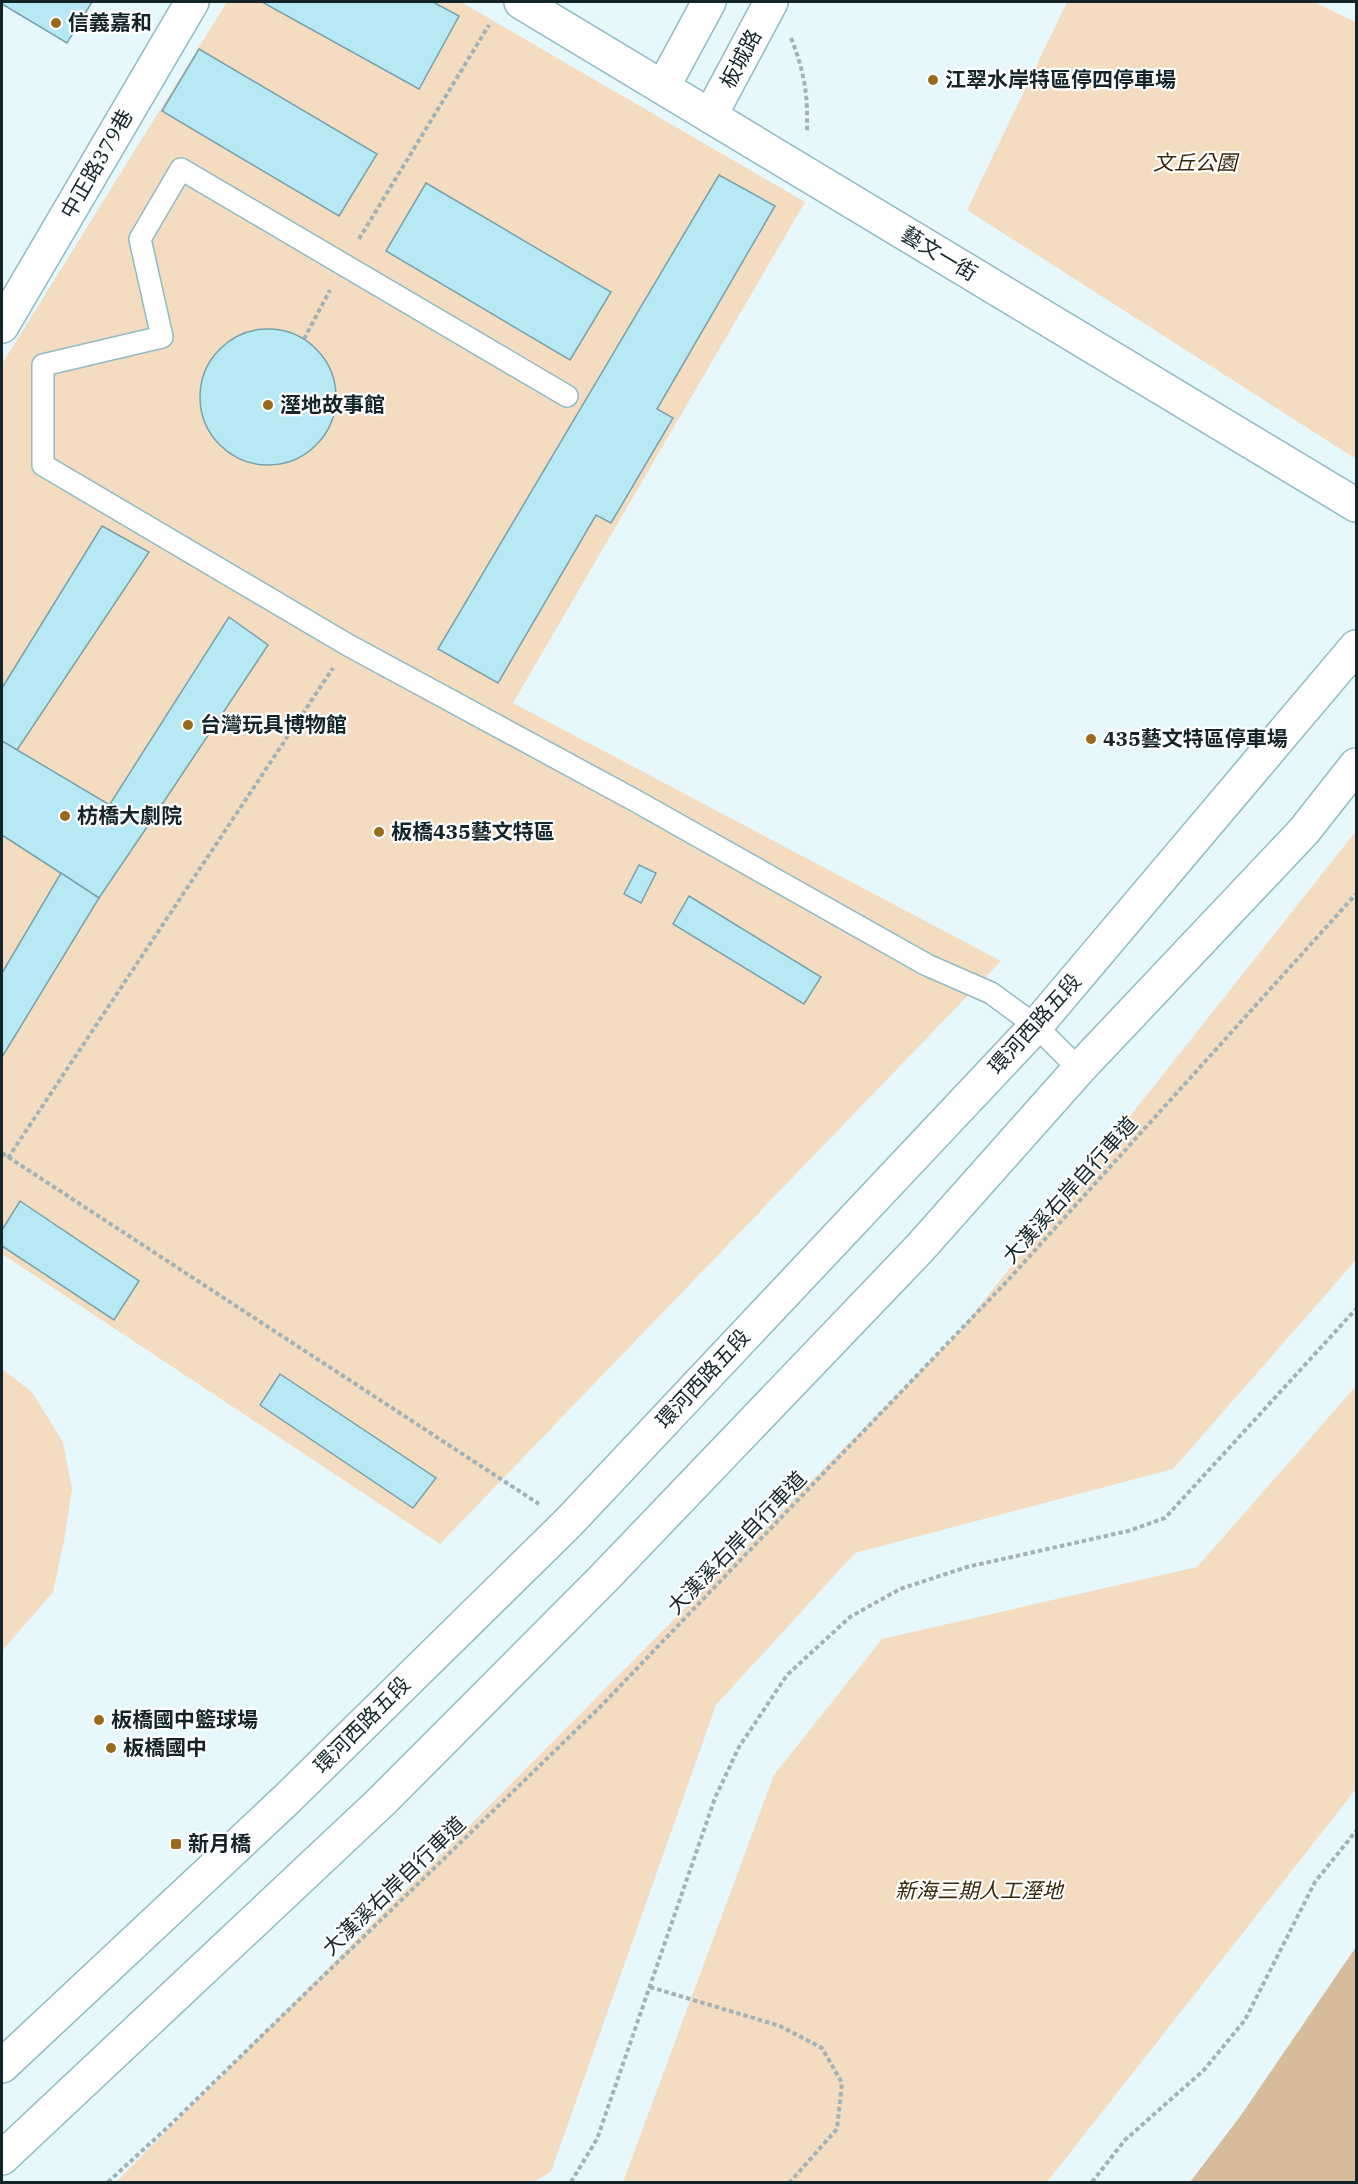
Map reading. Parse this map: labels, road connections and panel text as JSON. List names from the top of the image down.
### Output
{
  "streets": {
    "street": [
      "板城路",
      "中正路379巷",
      "藝文一街",
      "環河西路五段"
    ],
    "path": ["大漢溪右岸自行車道"]
  },
  "crossings": [
    ["板城路", "藝文一街"]
  ],
  "parks": ["文丘公園", "新海三期人工溼地"],
  "places": {
    "other": [
      "信義嘉和",
      "江翠水岸特區停四停車場",
      "溼地故事館",
      "台灣玩具博物館",
      "435藝文特區停車場",
      "枋橋大劇院",
      "板橋435藝文特區",
      "板橋國中籃球場",
      "板橋國中"
    ],
    "transit": ["新月橋"]
  }
}
